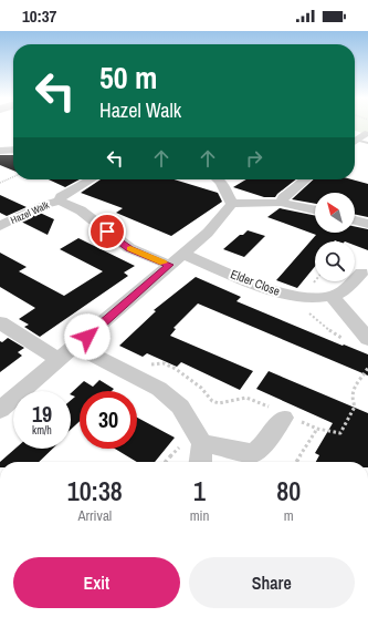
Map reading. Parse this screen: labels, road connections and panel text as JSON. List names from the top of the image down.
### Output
{
  "streets": {
    "street": ["Hazel Walk", "Elder Close"]
  },
  "north": "top left",
  "page": {
    "status": "10:37",
    "turn": ["50 m", "Hazel Walk"],
    "speed": "19 km/h",
    "limit": "30",
    "eta": [
      "10:38",
      "Arrival",
      "1",
      "min",
      "80",
      "m"
    ],
    "buttons": ["Exit", "Share"]
  }
}
